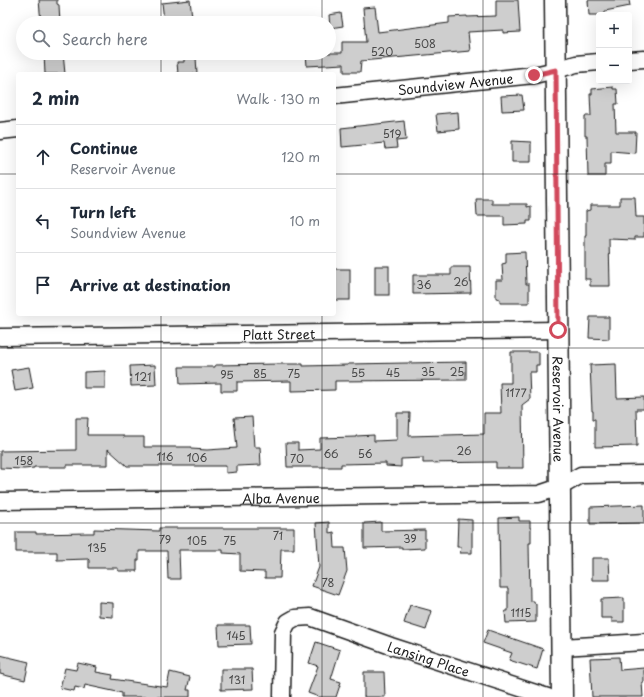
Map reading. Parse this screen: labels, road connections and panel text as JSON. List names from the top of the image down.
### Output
{
  "streets": {
    "main road": ["Reservoir Avenue"],
    "street": [
      "Soundview Avenue",
      "Platt Street",
      "Alba Avenue",
      "Lansing Place"
    ]
  },
  "crossings": [
    ["Soundview Avenue", "Reservoir Avenue"],
    ["Platt Street", "Reservoir Avenue"],
    ["Reservoir Avenue", "Alba Avenue"]
  ],
  "house_numbers": [
    "508",
    "520",
    "519",
    "26",
    "36",
    "35",
    "25",
    "55",
    "45",
    "85",
    "75",
    "95",
    "121",
    "1177",
    "26",
    "66",
    "56",
    "116",
    "106",
    "70",
    "158",
    "71",
    "39",
    "79",
    "105",
    "75",
    "135",
    "78",
    "1115",
    "145",
    "131"
  ],
  "page": {
    "map_buttons": ["+", "−"],
    "search": "Search here",
    "heading": ["2 min", "Walk · 130 m"],
    "list": [
      ["Continue", "Reservoir Avenue", "120 m"],
      ["Turn left", "Soundview Avenue", "10 m"],
      "Arrive at destination"
    ]
  }
}
